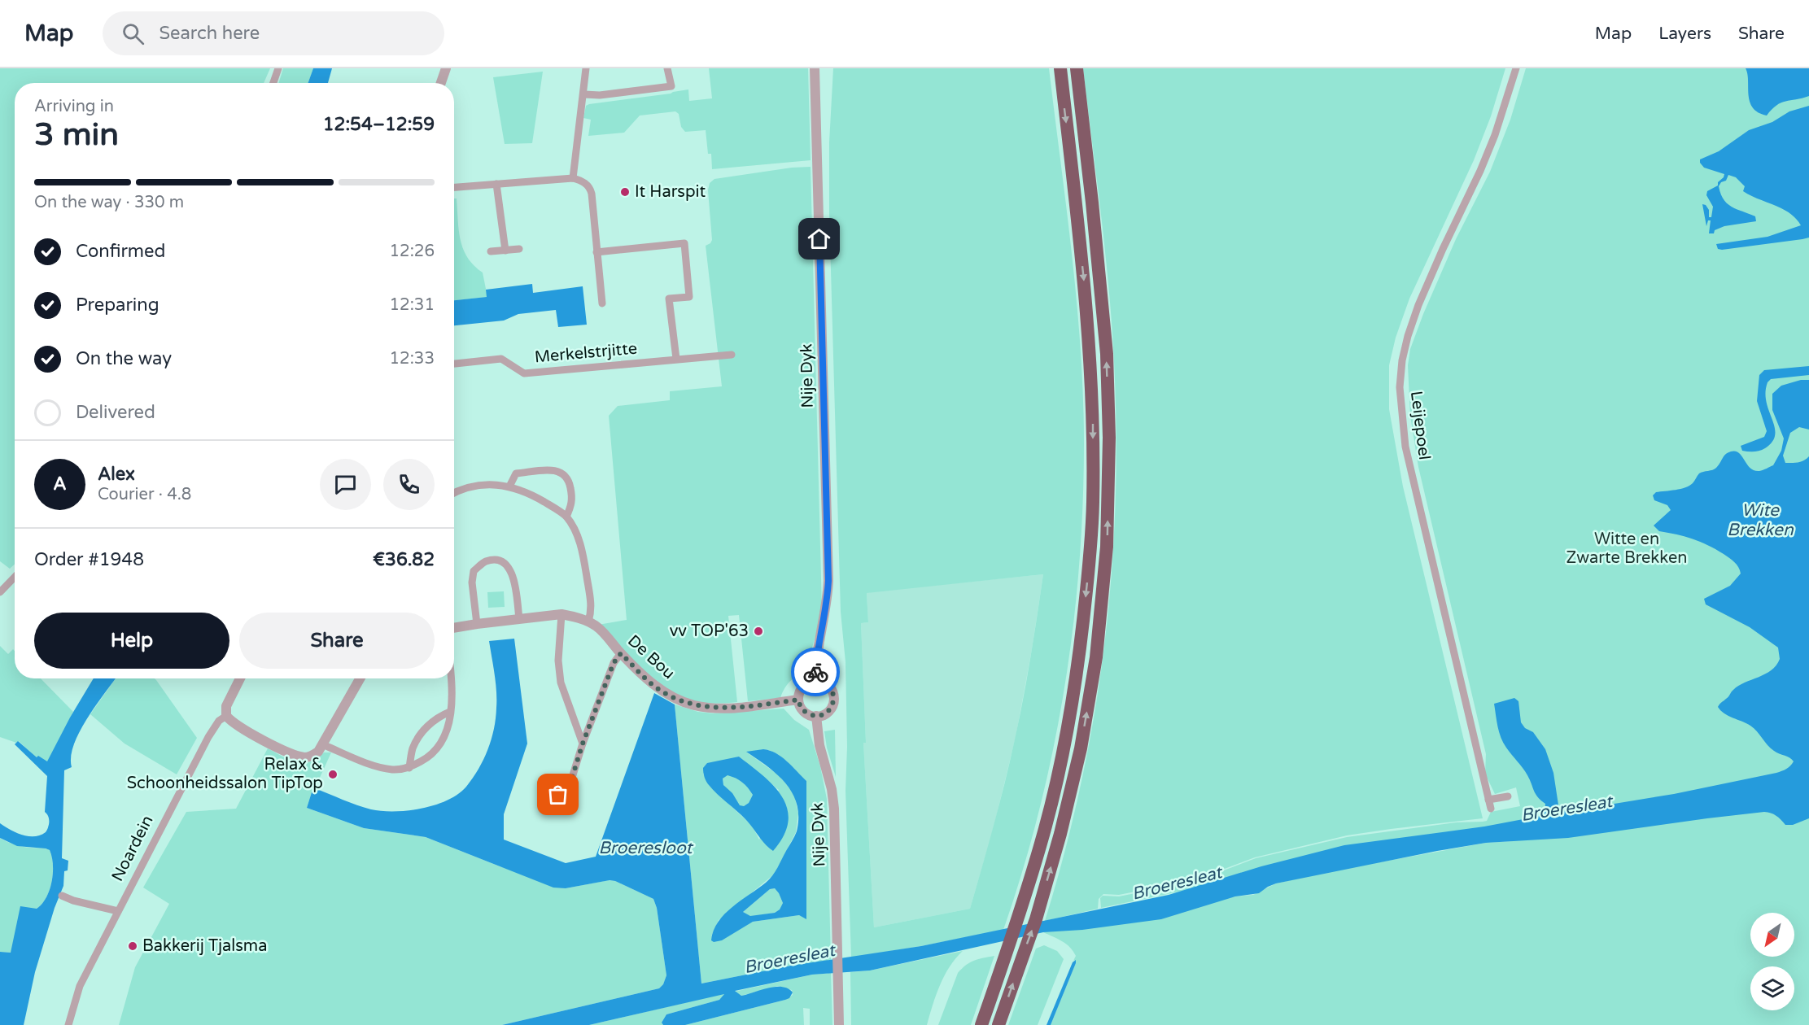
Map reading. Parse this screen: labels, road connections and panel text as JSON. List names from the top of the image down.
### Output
{
  "streets": {
    "street": [
      "Merkelstrjitte",
      "Nije Dyk",
      "Leijepoel",
      "De Bou",
      "Noardein"
    ]
  },
  "crossings": [
    ["Nije Dyk", "De Bou"]
  ],
  "water": ["Wite Brekken", "Broeresleat", "Broeresloot"],
  "parks": ["Witte en Zwarte Brekken"],
  "places": [
    "It Harspit",
    "vv TOP'63",
    "Relax & Schoonheidssalon TipTop",
    "Bakkerij Tjalsma"
  ],
  "north": "bottom left",
  "page": {
    "header": "Map",
    "search": "Search here",
    "nav": ["Map", "Layers", "Share"],
    "heading": ["3 min", "Arriving in", "12:54–12:59"],
    "panel": [
      "Alex",
      "Courier · 4.8",
      "Order #1948",
      "€36.82"
    ],
    "bar": "On the way · 330 m",
    "list": [
      ["Confirmed", "12:26"],
      ["Preparing", "12:31"],
      ["On the way", "12:33"],
      "Delivered"
    ],
    "round": "A",
    "buttons": ["Help", "Share"]
  }
}
